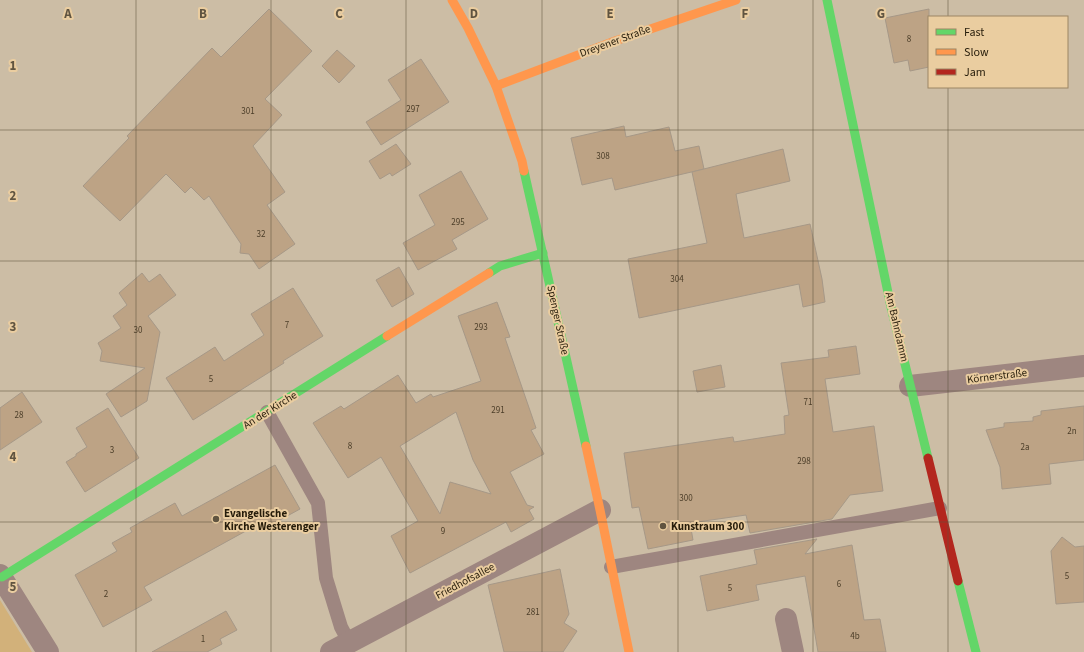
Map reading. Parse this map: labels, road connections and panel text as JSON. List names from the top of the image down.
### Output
{
  "streets": {
    "street": [
      "Dreyener Straße",
      "Spenger Straße",
      "Am Bahndamm",
      "Körnerstraße",
      "An der Kirche",
      "Friedhofsallee"
    ]
  },
  "crossings": [
    ["Dreyener Straße", "Spenger Straße"],
    ["Spenger Straße", "An der Kirche"],
    ["Spenger Straße", "Friedhofsallee"],
    ["Am Bahndamm", "Körnerstraße"]
  ],
  "places": ["Evangelische Kirche Westerenger", "Kunstraum 300"],
  "house_numbers": [
    "8",
    "297",
    "301",
    "308",
    "295",
    "32",
    "304",
    "7",
    "293",
    "30",
    "5",
    "71",
    "291",
    "28",
    "2n",
    "8",
    "2a",
    "3",
    "298",
    "300",
    "9",
    "5",
    "6",
    "5",
    "2",
    "281",
    "4b",
    "1"
  ],
  "legend": ["Fast", "Slow", "Jam"],
  "grid": {
    "columns": [
      "A",
      "B",
      "C",
      "D",
      "E",
      "F",
      "G"
    ],
    "rows": [
      "1",
      "2",
      "3",
      "4",
      "5"
    ]
  }
}
